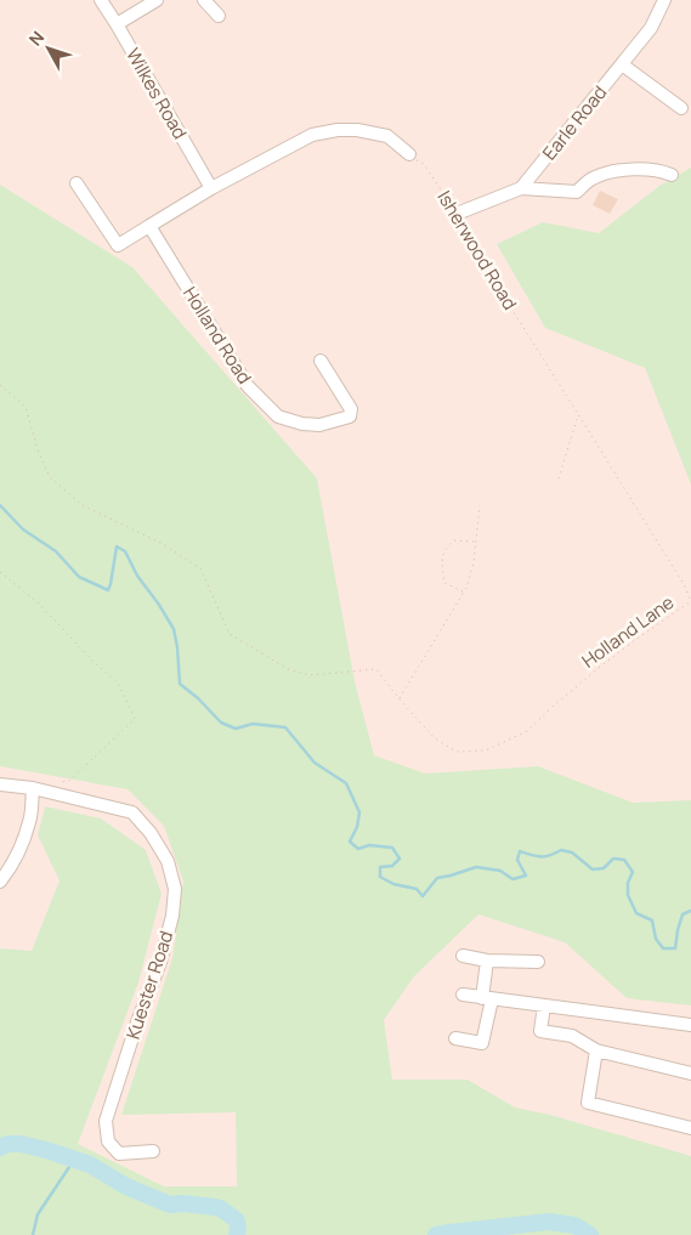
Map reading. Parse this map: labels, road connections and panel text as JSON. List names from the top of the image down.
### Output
{
  "streets": {
    "street": [
      "Wilkes Road",
      "Earle Road",
      "Holland Road",
      "Kuester Road"
    ],
    "path": ["Isherwood Road", "Holland Lane"]
  },
  "crossings": [
    ["Isherwood Road", "Holland Lane"]
  ],
  "north": "top left"
}
